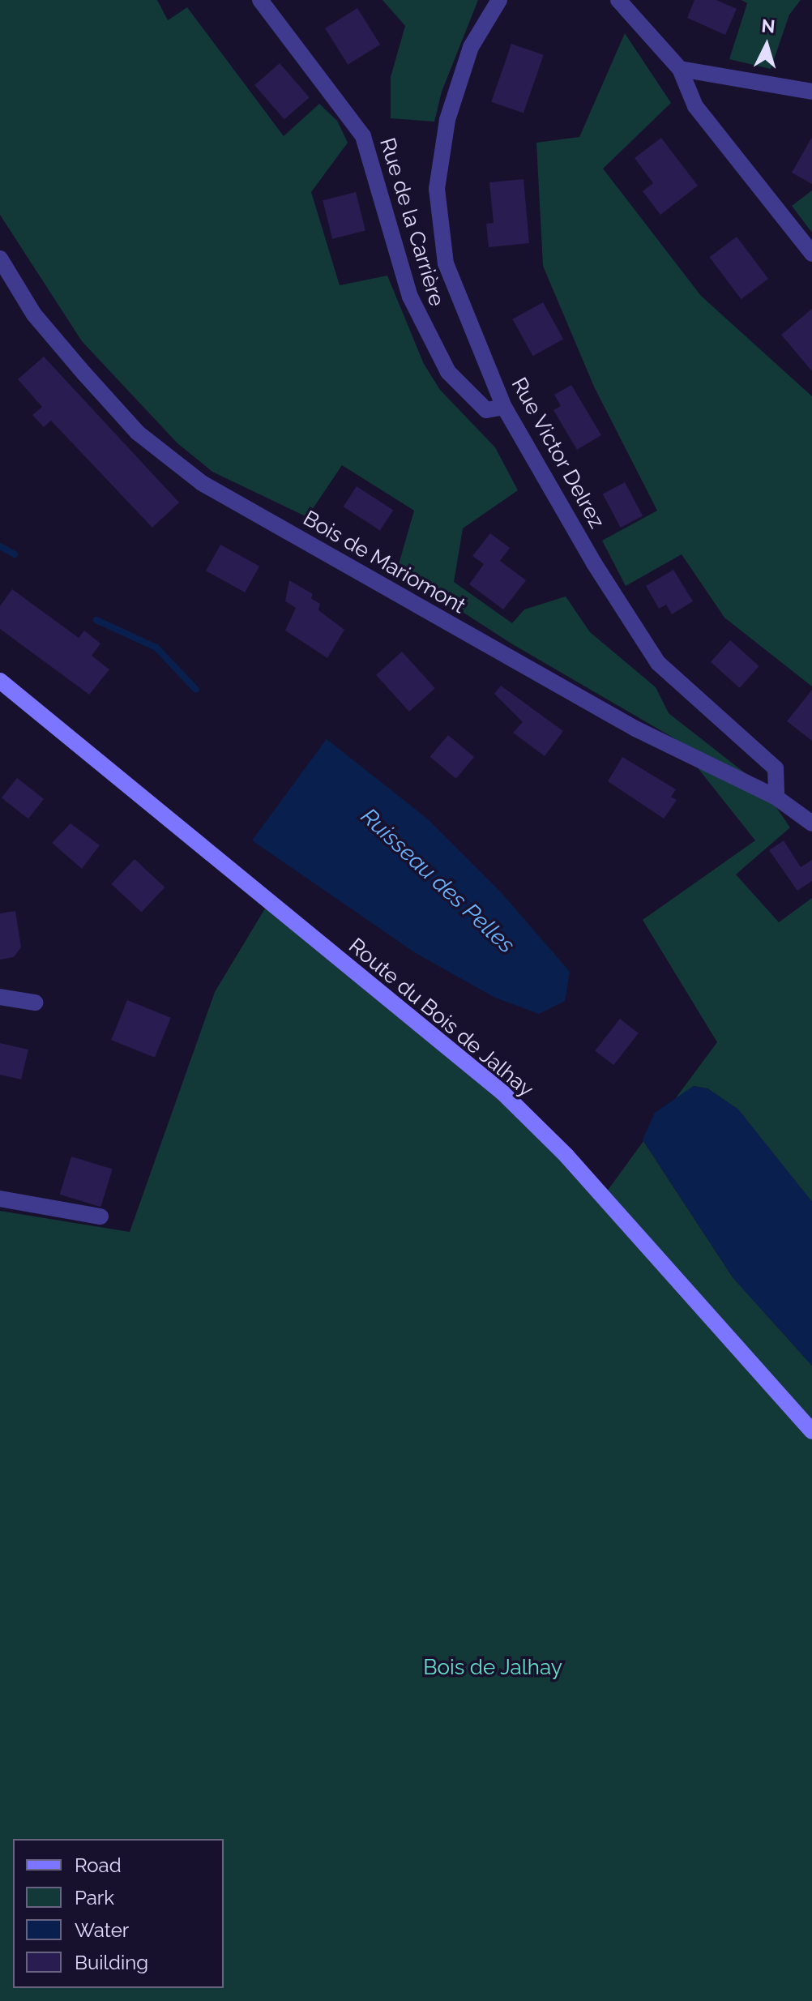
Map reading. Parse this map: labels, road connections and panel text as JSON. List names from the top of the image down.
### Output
{
  "streets": {
    "main road": ["Route du Bois de Jalhay"],
    "street": ["Rue de la Carrière", "Rue Victor Delrez", "Bois de Mariomont"]
  },
  "crossings": [
    ["Rue de la Carrière", "Rue Victor Delrez"],
    ["Rue Victor Delrez", "Bois de Mariomont"]
  ],
  "water": ["Ruisseau des Pelles"],
  "parks": ["Bois de Jalhay"],
  "legend": [
    "Road",
    "Park",
    "Water",
    "Building"
  ],
  "north": "top"
}
